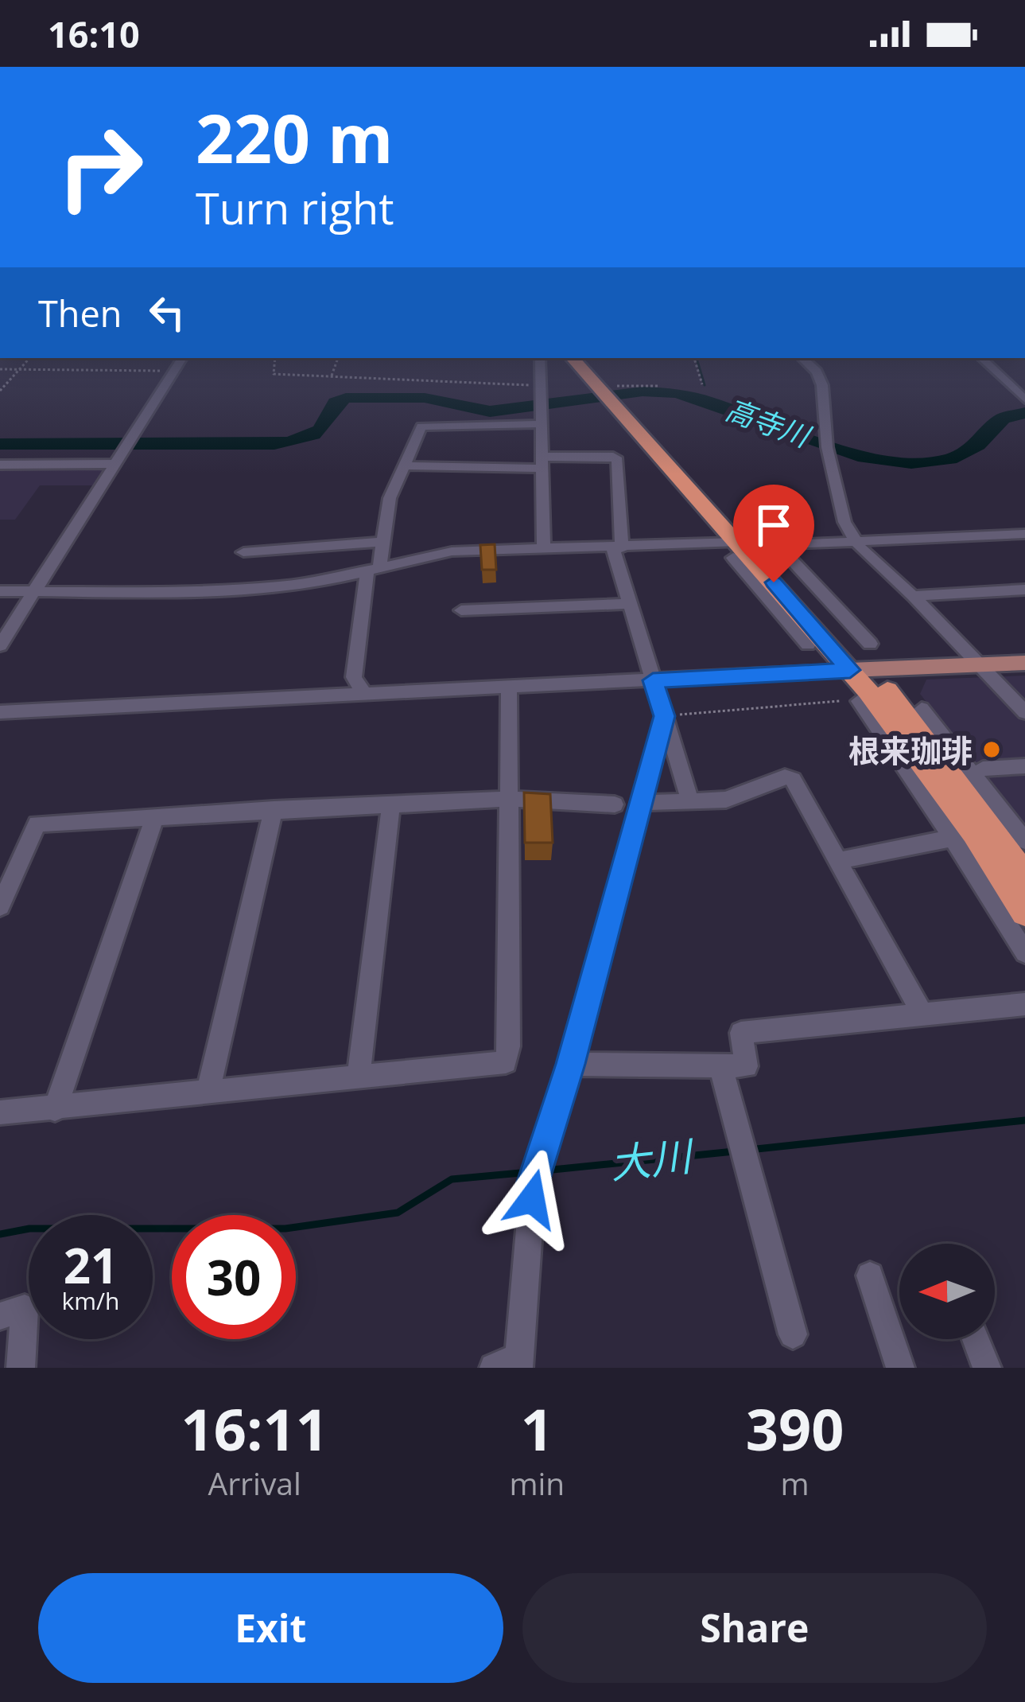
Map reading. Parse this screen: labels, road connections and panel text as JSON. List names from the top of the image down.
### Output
{
  "water": ["高寺川", "大川"],
  "places": ["根来珈琲"],
  "north": "left",
  "page": {
    "status": "16:10",
    "turn": ["220 m", "Turn right"],
    "then": "Then",
    "speed": "21 km/h",
    "limit": "30",
    "eta": [
      "16:11",
      "Arrival",
      "1",
      "min",
      "390",
      "m"
    ],
    "buttons": ["Exit", "Share"]
  }
}
